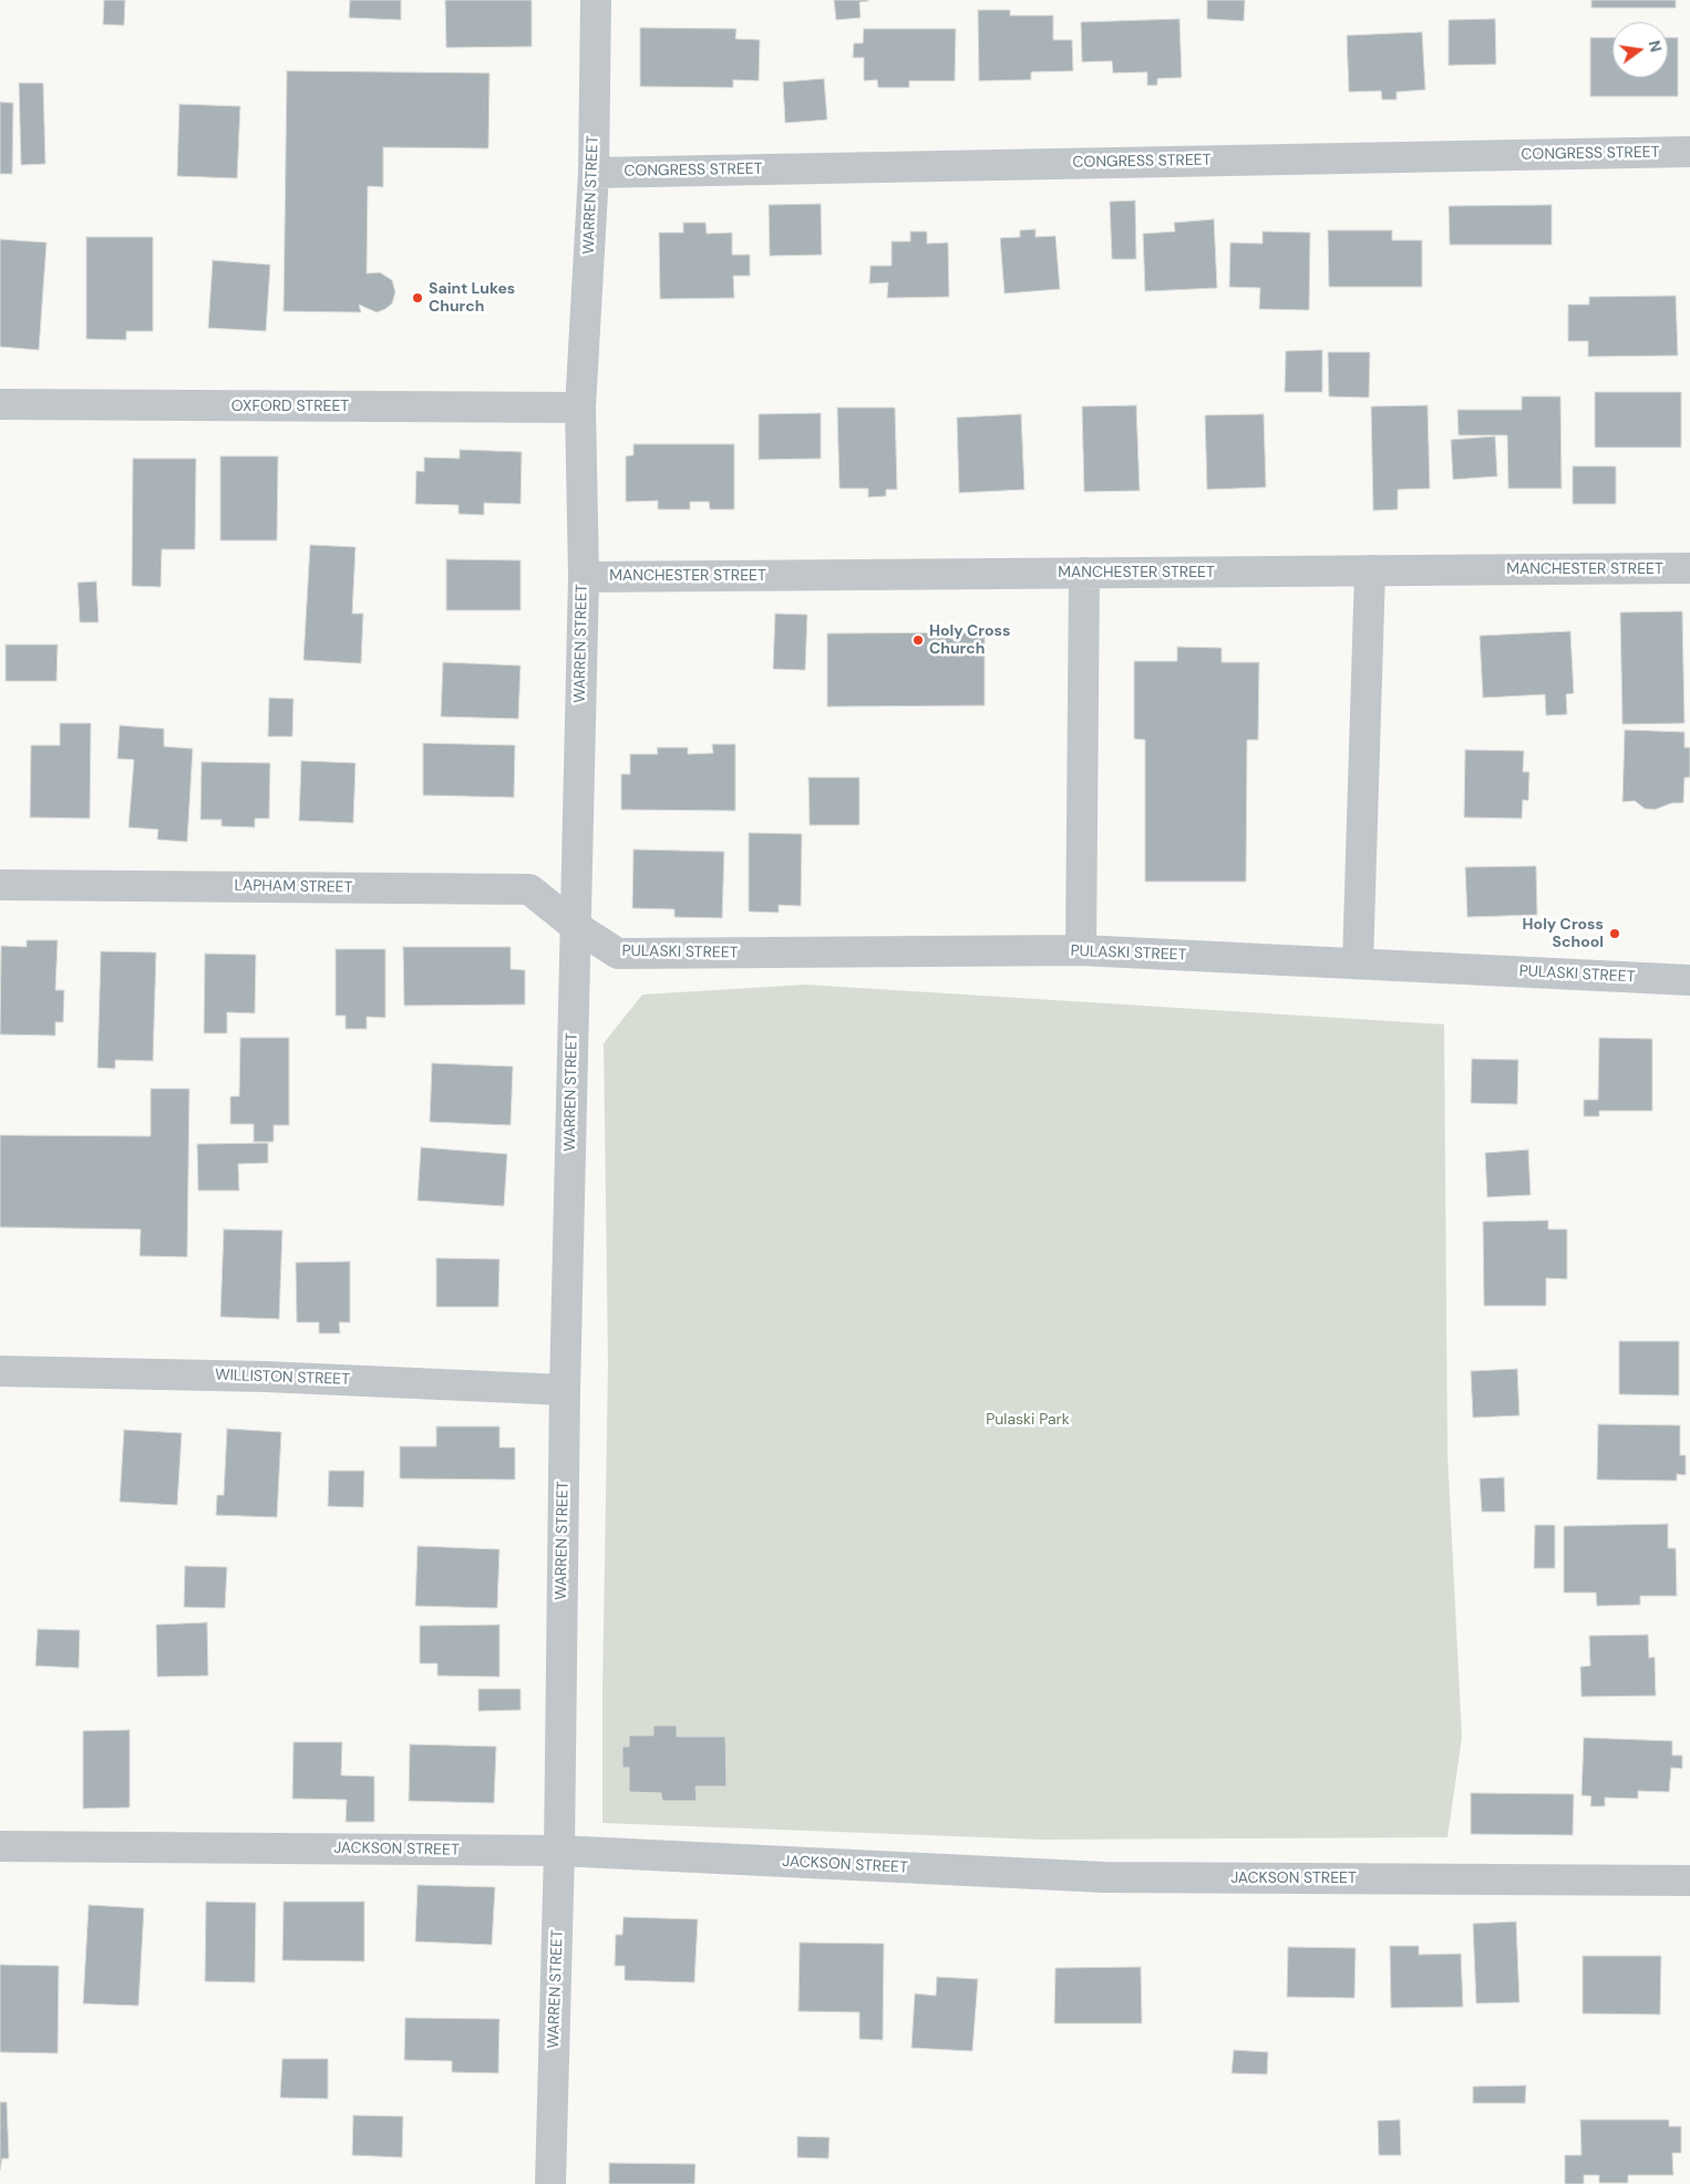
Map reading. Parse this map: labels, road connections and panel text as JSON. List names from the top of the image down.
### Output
{
  "streets": {
    "street": [
      "CONGRESS STREET",
      "WARREN STREET",
      "OXFORD STREET",
      "MANCHESTER STREET",
      "LAPHAM STREET",
      "PULASKI STREET",
      "WILLISTON STREET",
      "JACKSON STREET"
    ]
  },
  "crossings": [
    ["CONGRESS STREET", "WARREN STREET"],
    ["WARREN STREET", "OXFORD STREET"],
    ["WARREN STREET", "MANCHESTER STREET"],
    ["WARREN STREET", "LAPHAM STREET"],
    ["WARREN STREET", "PULASKI STREET"],
    ["WARREN STREET", "WILLISTON STREET"],
    ["WARREN STREET", "JACKSON STREET"],
    ["LAPHAM STREET", "PULASKI STREET"]
  ],
  "parks": ["Pulaski Park"],
  "places": ["Saint Lukes Church", "Holy Cross Church", "Holy Cross School"],
  "north": "right"
}
